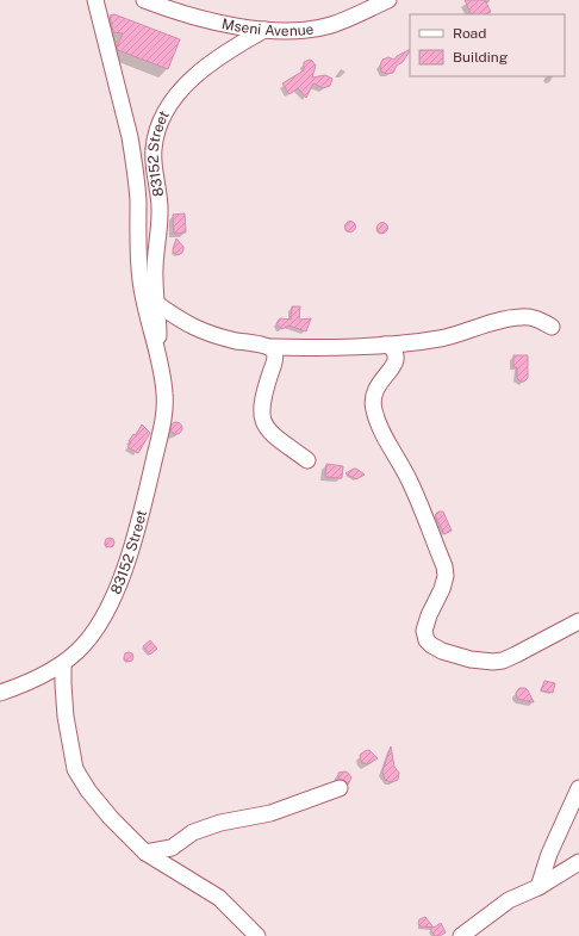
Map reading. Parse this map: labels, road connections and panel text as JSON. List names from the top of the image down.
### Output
{
  "streets": {
    "street": ["Mseni Avenue", "83152 Street"]
  },
  "crossings": [
    ["Mseni Avenue", "83152 Street"]
  ],
  "legend": ["Road", "Building"]
}
